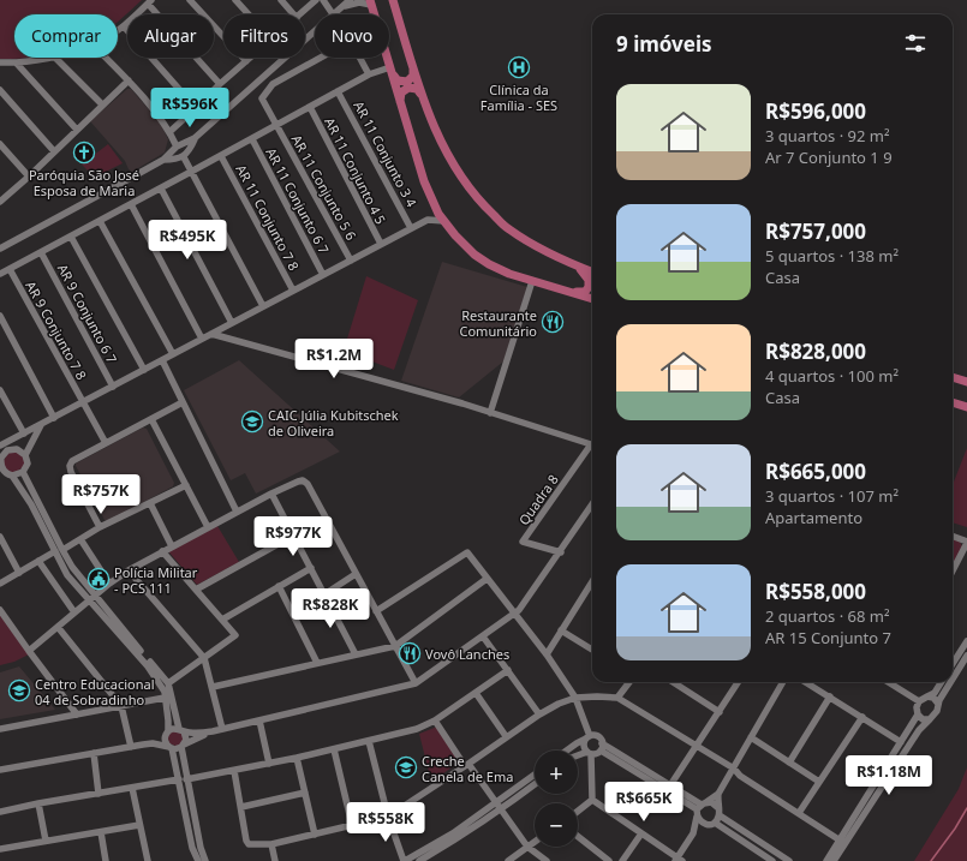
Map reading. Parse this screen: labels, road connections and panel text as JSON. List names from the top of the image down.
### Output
{
  "streets": {
    "street": [
      "AR 11 Conjunto 3 4",
      "AR 11 Conjunto 4 5",
      "AR 11 Conjunto 5 6",
      "AR 11 Conjunto 6 7",
      "AR 11 Conjunto 7 8",
      "AR 9 Conjunto 6 7",
      "AR 9 Conjunto 7 8",
      "Quadra 8"
    ]
  },
  "places": {
    "hospital": ["Clínica da Família - SES"],
    "church": ["Paróquia São José Esposa de Maria"],
    "restaurant": ["Restaurante Comunitário", "Vovô Lanches"],
    "school or university": ["CAIC Júlia Kubitschek de Oliveira", "Centro Educacional 04 de Sobradinho", "Creche Canela de Ema"],
    "public building": ["Polícia Militar - PCS 111"]
  },
  "page": {
    "chip": [
      "Comprar",
      "Alugar",
      "Filtros",
      "Novo"
    ],
    "heading": "9 imóveis",
    "list": [
      {
        "name": "R$596,000",
        "note": "3 quartos · 92 m² · Ar 7 Conjunto 1 9"
      },
      {
        "name": "R$757,000",
        "note": "5 quartos · 138 m² · Casa"
      },
      {
        "name": "R$828,000",
        "note": "4 quartos · 100 m² · Casa"
      },
      {
        "name": "R$665,000",
        "note": "3 quartos · 107 m² · Apartamento"
      },
      {
        "name": "R$558,000",
        "note": "2 quartos · 68 m² · AR 15 Conjunto 7"
      }
    ],
    "price": [
      "R$596K",
      "R$495K",
      "R$1.2M",
      "R$757K",
      "R$977K",
      "R$828K",
      "R$1.18M",
      "R$665K",
      "R$558K"
    ],
    "map_buttons": ["+", "−"]
  }
}
